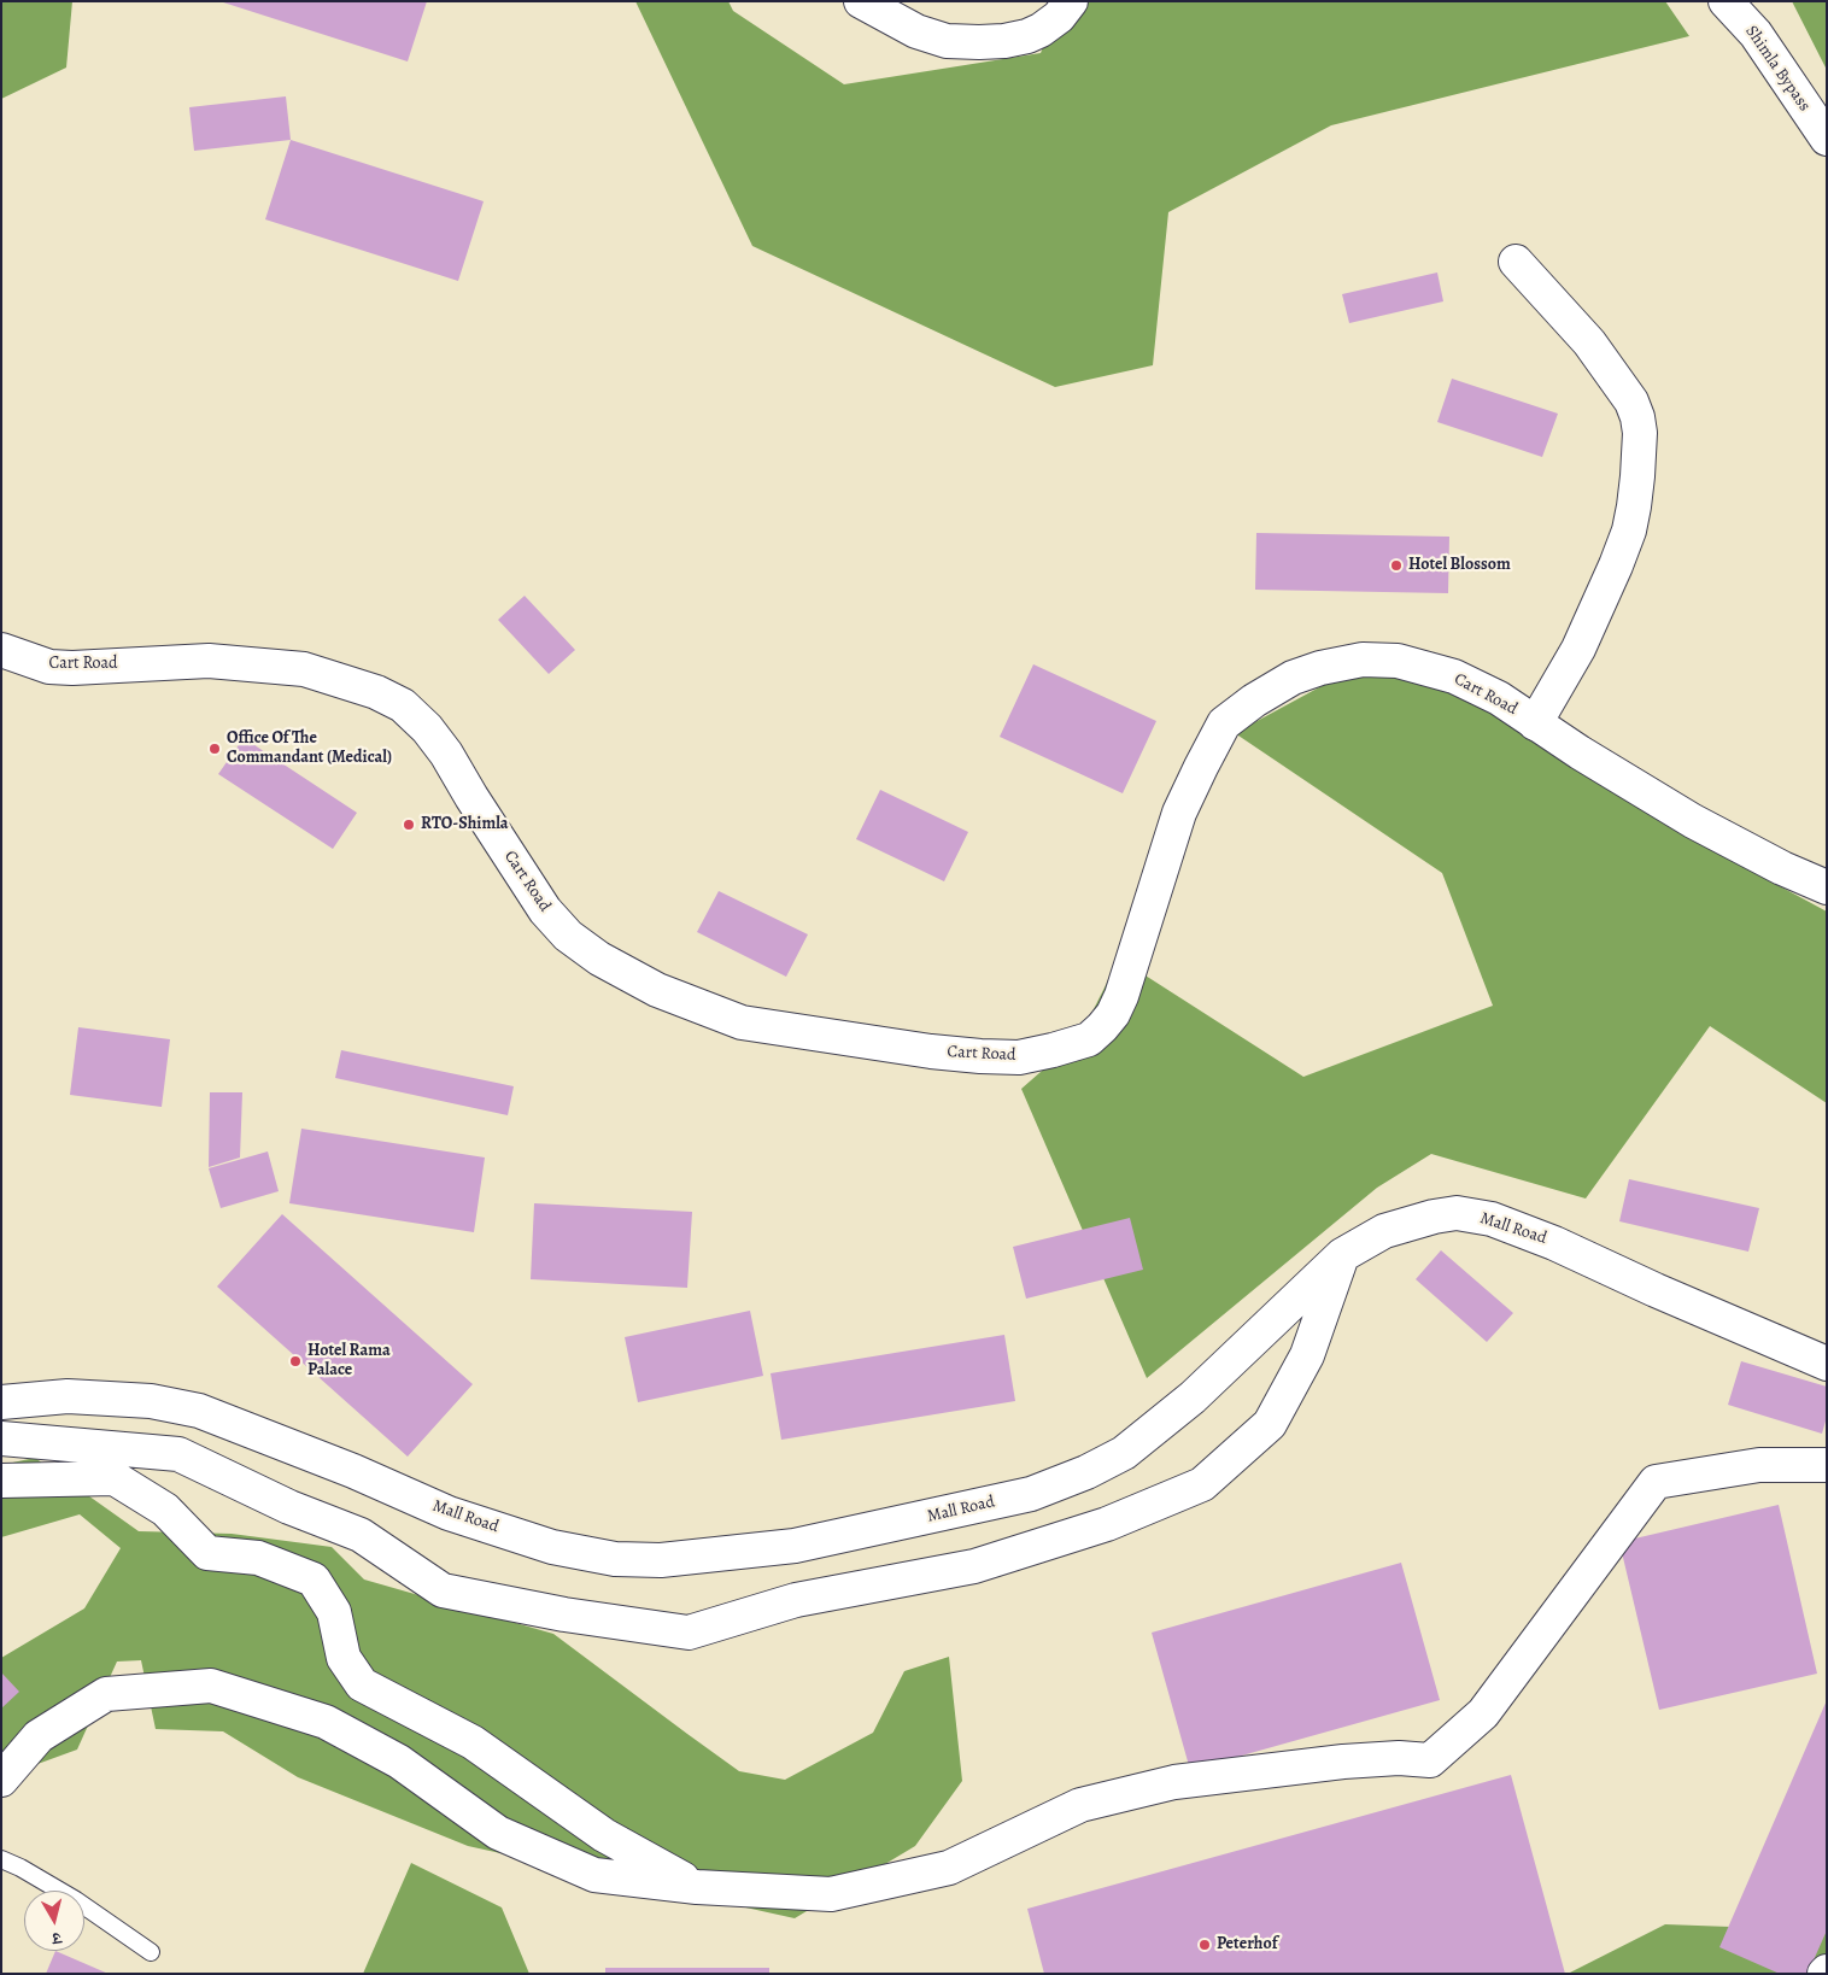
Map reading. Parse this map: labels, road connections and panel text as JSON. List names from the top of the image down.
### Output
{
  "streets": {
    "main road": ["Shimla Bypass", "Cart Road", "Mall Road"]
  },
  "places": [
    "Hotel Blossom",
    "Office Of The Commandant (Medical)",
    "RTO-Shimla",
    "Hotel Rama Palace",
    "Peterhof"
  ],
  "north": "bottom"
}
